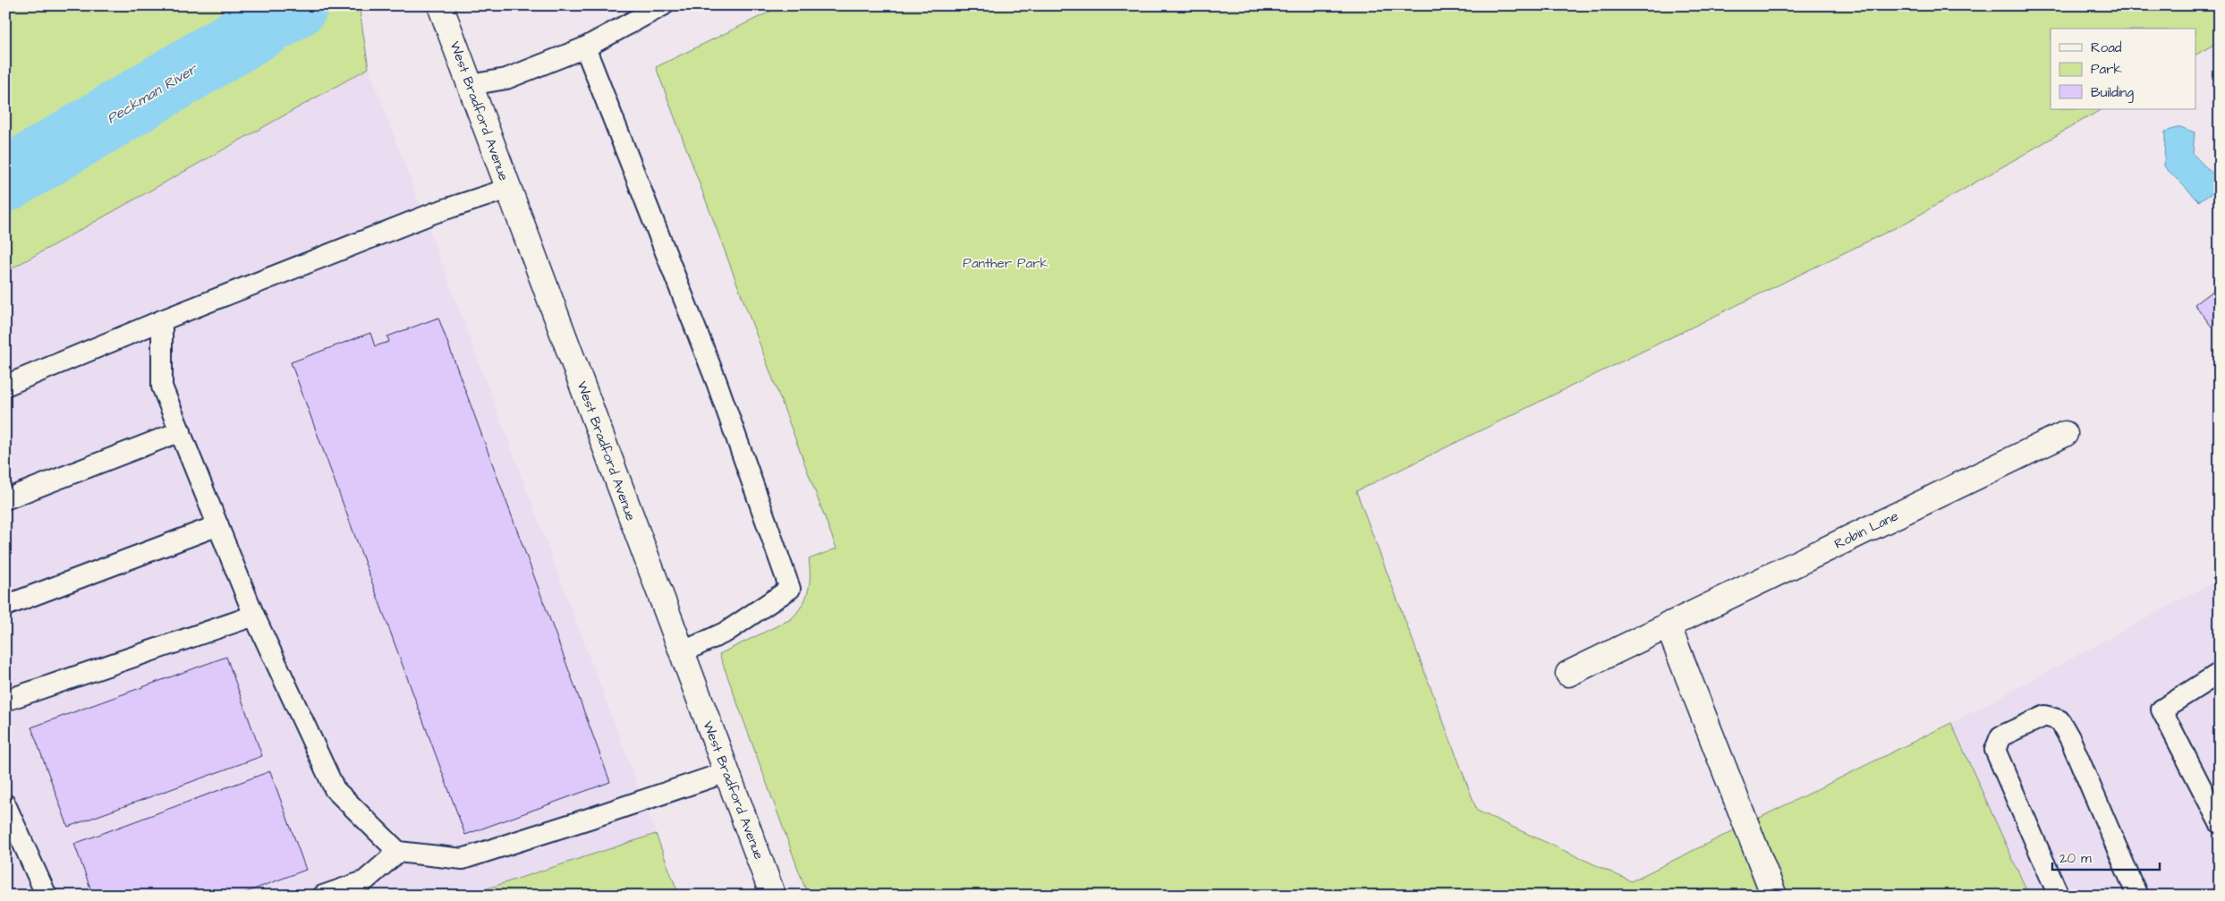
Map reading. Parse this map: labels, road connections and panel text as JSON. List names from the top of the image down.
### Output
{
  "streets": {
    "street": ["West Bradford Avenue", "Robin Lane"]
  },
  "water": ["Peckman River"],
  "parks": ["Panther Park"],
  "legend": ["Road", "Park", "Building"],
  "scale_bar": "20 m"
}
